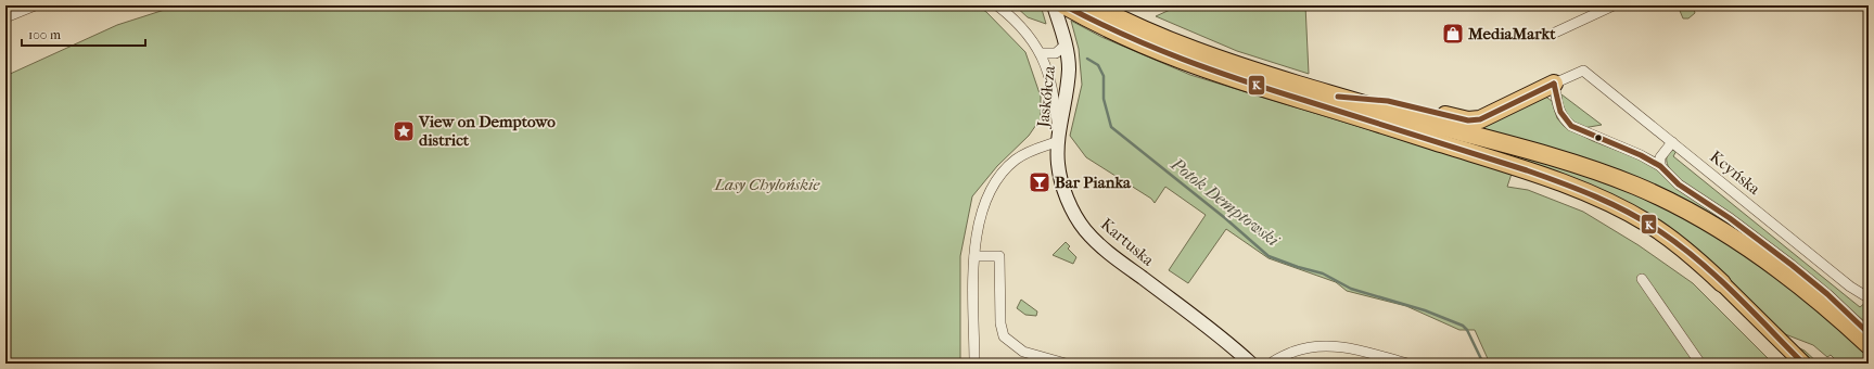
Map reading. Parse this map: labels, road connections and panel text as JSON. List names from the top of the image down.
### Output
{
  "streets": {
    "street": ["Jaskółcza", "Kcyńska", "Kartuska"]
  },
  "crossings": [
    ["Jaskółcza", "Kartuska"]
  ],
  "water": ["Potok Demptowski"],
  "parks": ["Lasy Chylońskie"],
  "places": {
    "shop": ["MediaMarkt"],
    "place": ["View on Demptowo district"],
    "bar": ["Bar Pianka"]
  },
  "lines": ["transit line K"],
  "scale_bar": "100 m"
}
